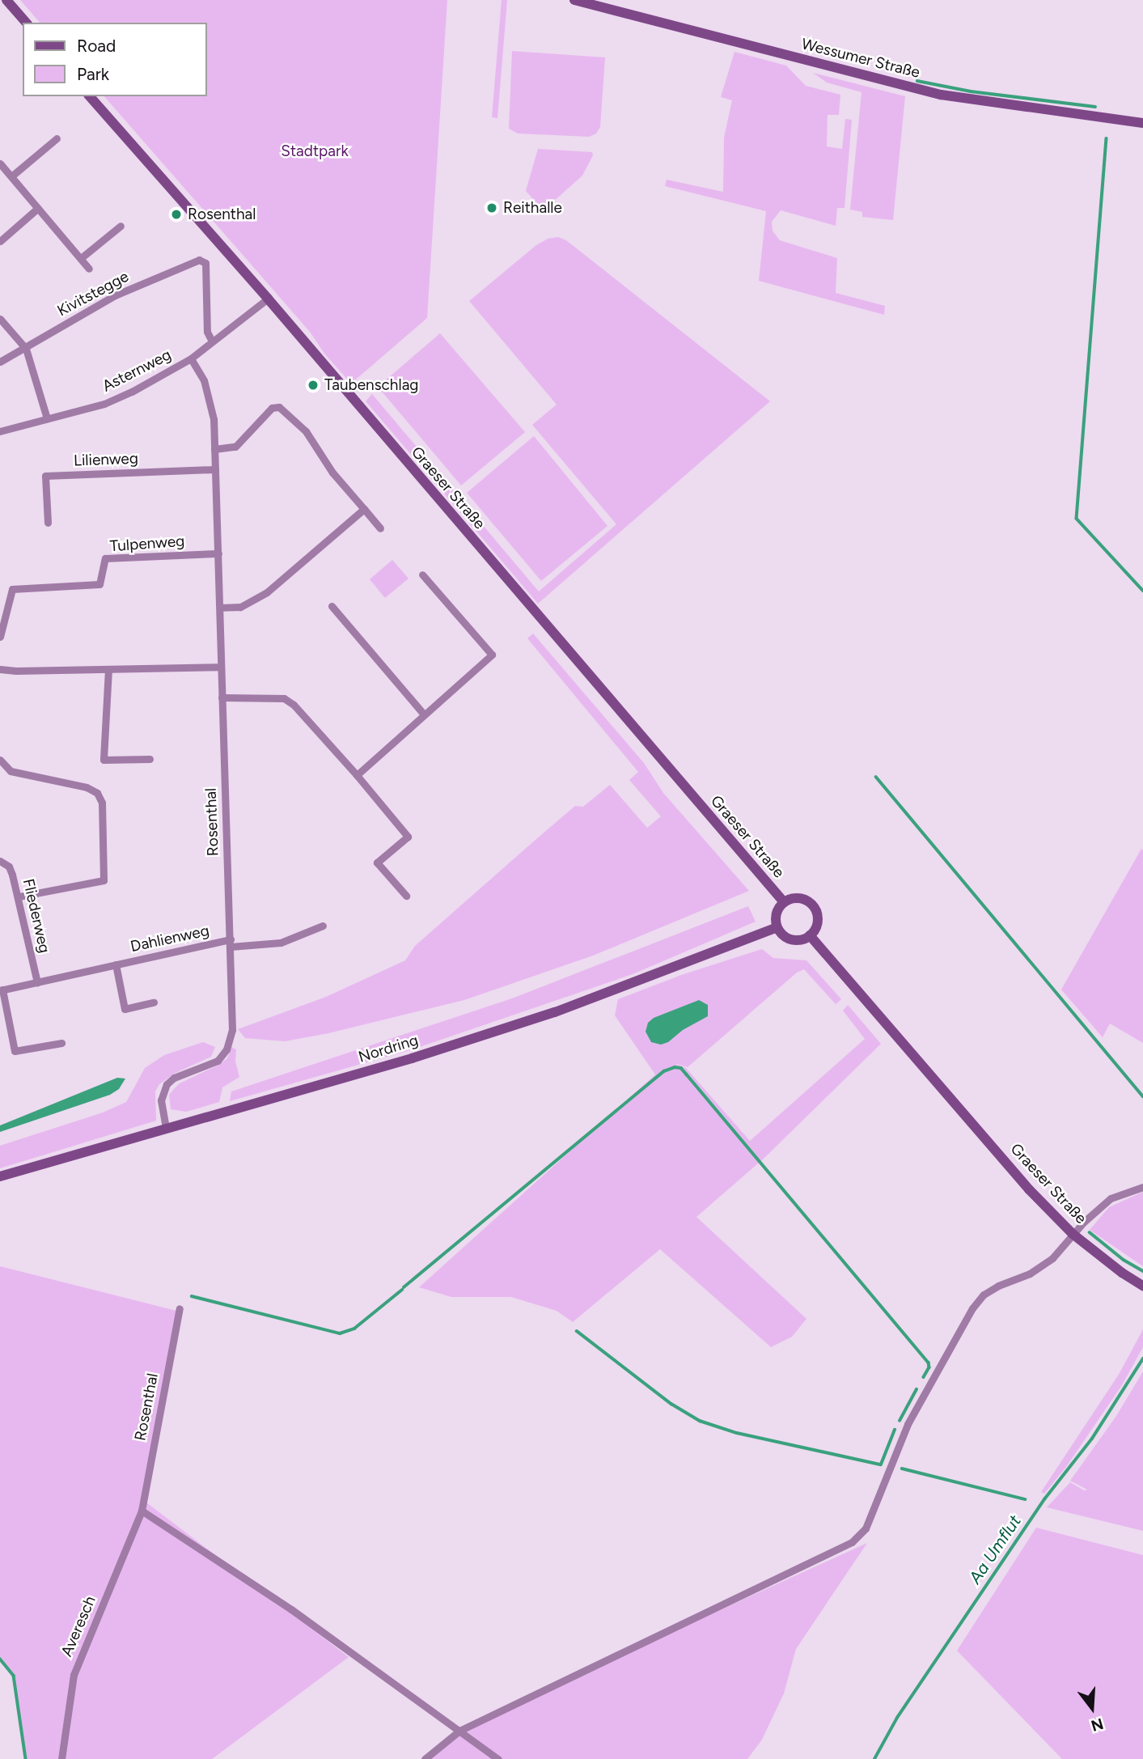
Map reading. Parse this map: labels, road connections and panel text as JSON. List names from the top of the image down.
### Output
{
  "streets": {
    "main road": ["Wessumer Straße", "Graeser Straße", "Nordring"],
    "street": [
      "Kivitstegge",
      "Asternweg",
      "Lilienweg",
      "Tulpenweg",
      "Rosenthal",
      "Fliederweg",
      "Dahlienweg",
      "Averesch"
    ]
  },
  "crossings": [
    ["Kivitstegge", "Asternweg"],
    ["Asternweg", "Graeser Straße"],
    ["Asternweg", "Rosenthal"],
    ["Lilienweg", "Rosenthal"],
    ["Graeser Straße", "Nordring"],
    ["Tulpenweg", "Rosenthal"],
    ["Rosenthal", "Dahlienweg"],
    ["Rosenthal", "Nordring"],
    ["Rosenthal", "Averesch"],
    ["Fliederweg", "Dahlienweg"]
  ],
  "water": ["Aa Umflut"],
  "parks": ["Stadtpark"],
  "places": ["Reithalle", "Rosenthal", "Taubenschlag"],
  "legend": ["Road", "Park"],
  "north": "bottom"
}
